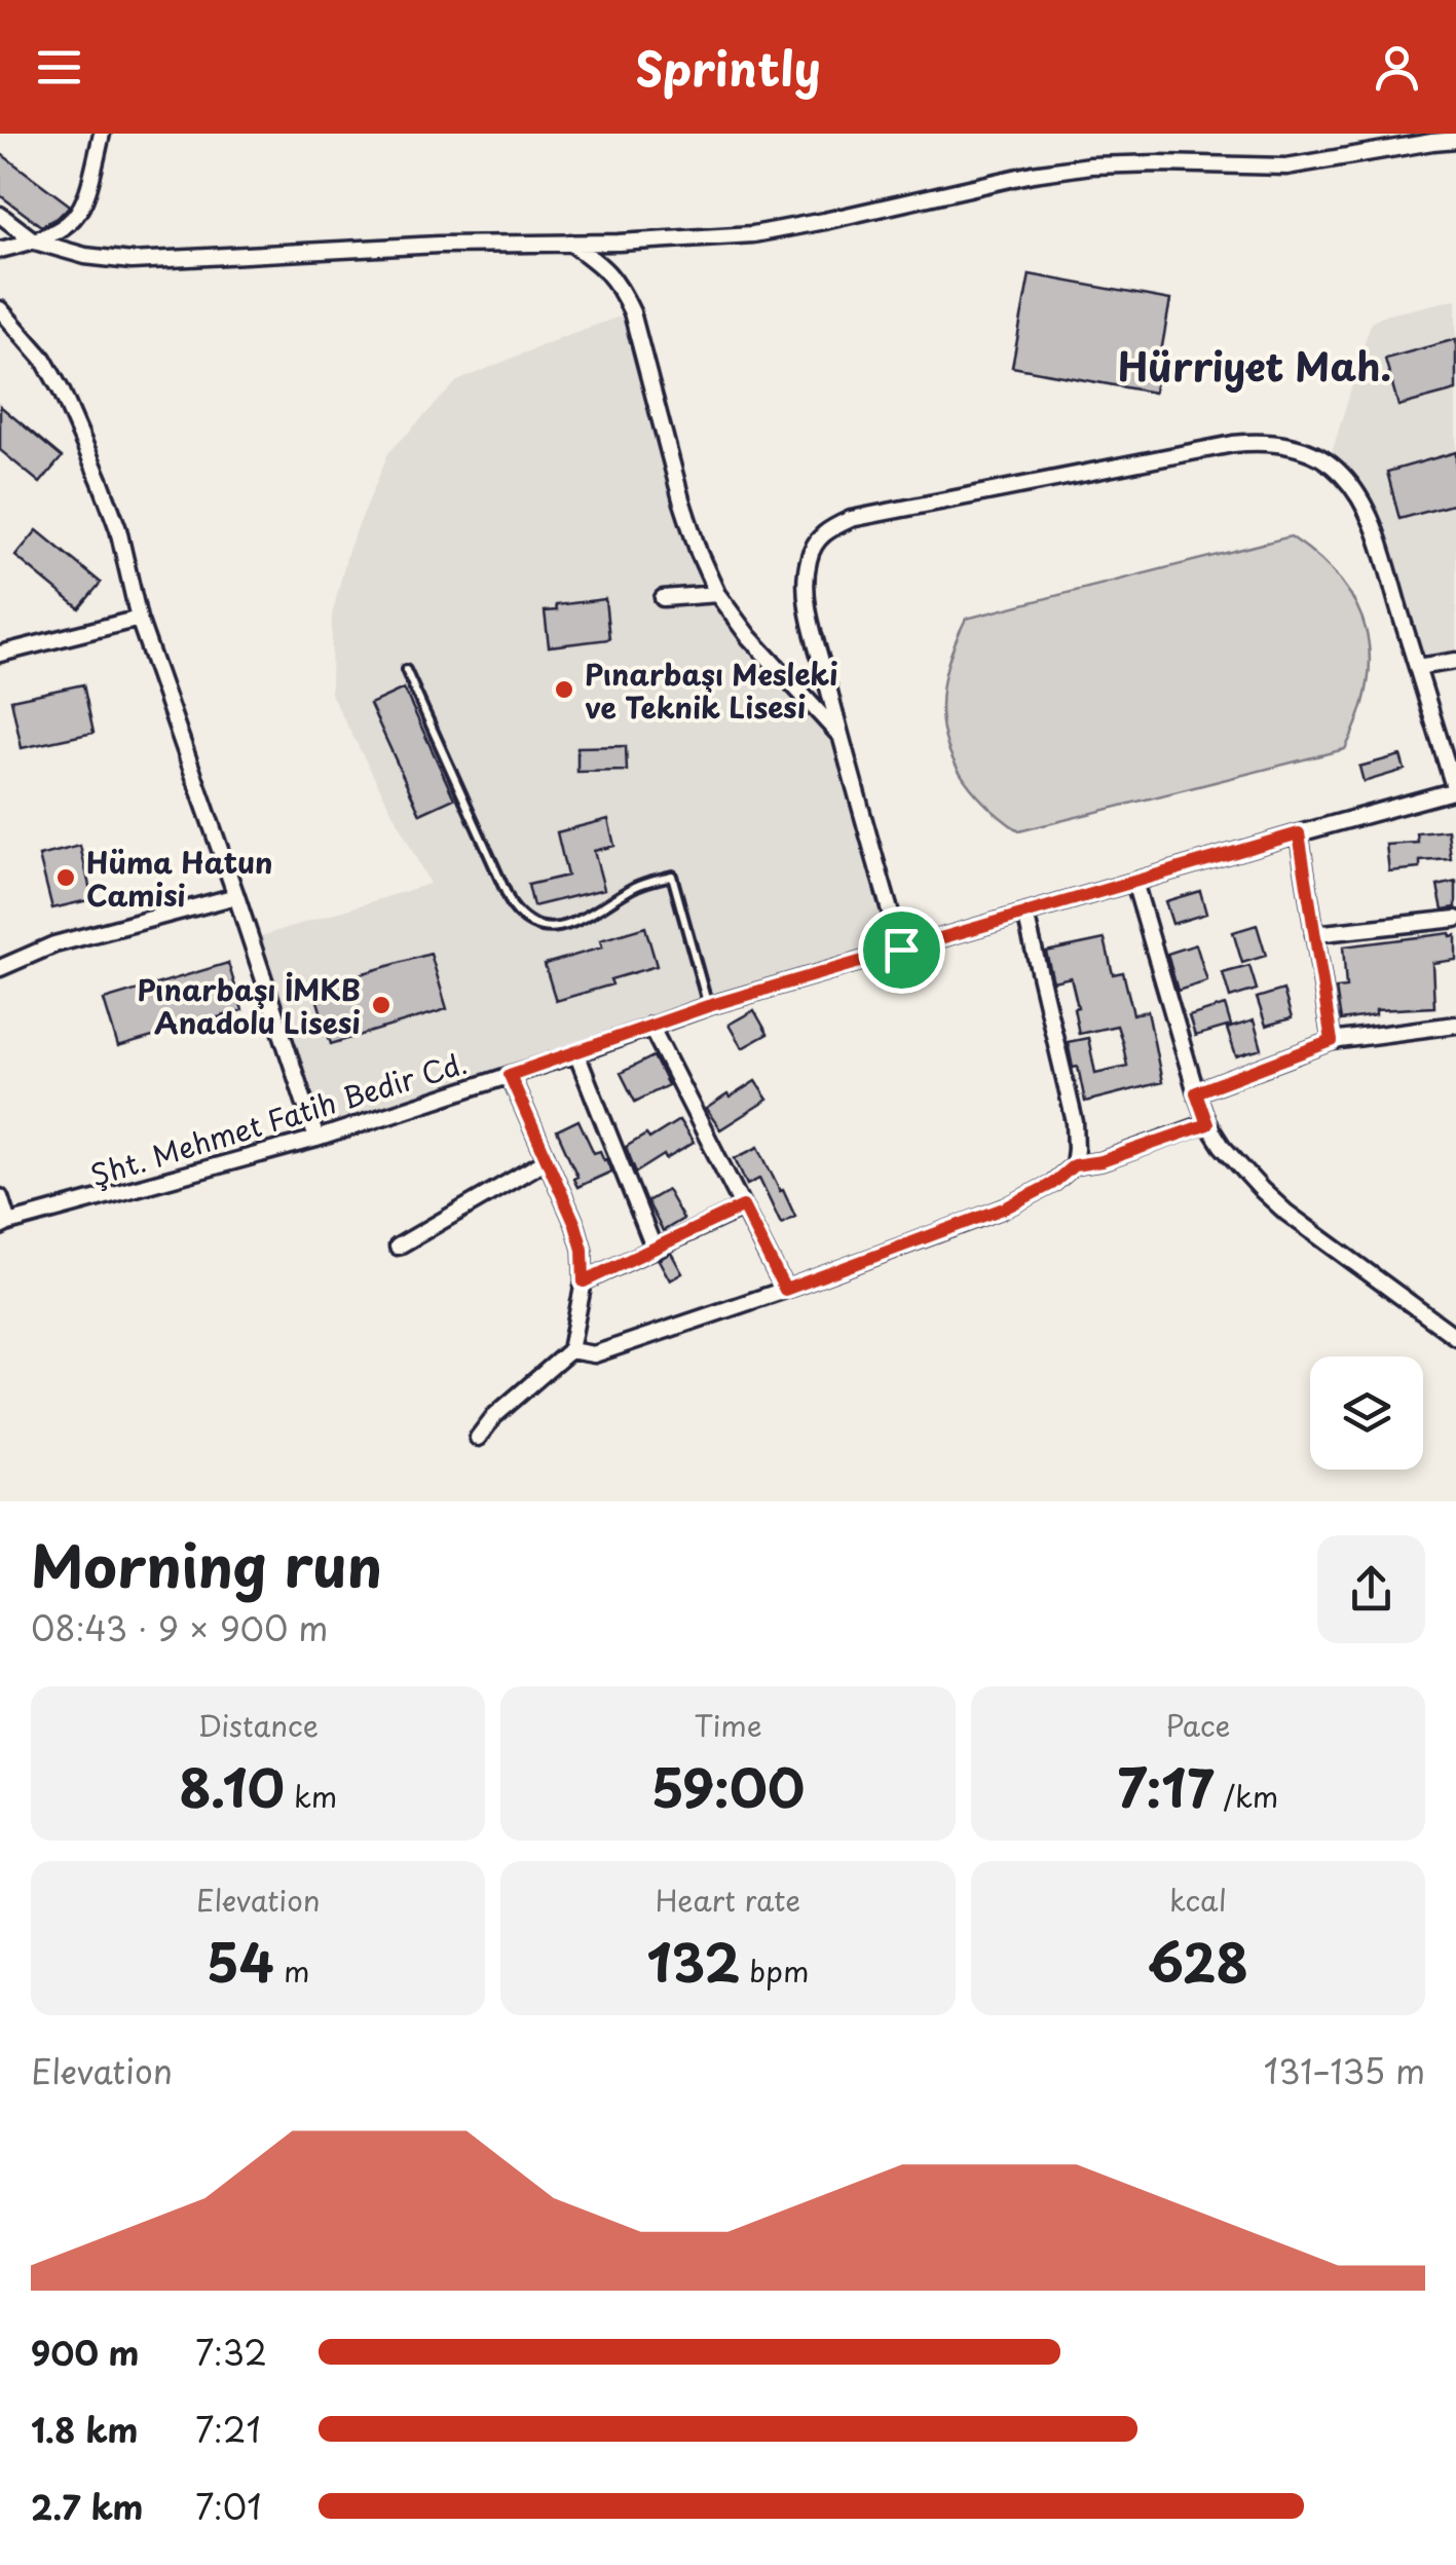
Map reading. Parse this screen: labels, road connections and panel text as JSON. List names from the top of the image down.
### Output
{
  "streets": {
    "street": ["Şht. Mehmet Fatih Bedir Cd."]
  },
  "districts": ["Hürriyet Mah."],
  "places": ["Pınarbaşı Mesleki ve Teknik Lisesi", "Hüma Hatun Camisi", "Pınarbaşı İMKB Anadolu Lisesi"],
  "page": {
    "header": "Sprintly",
    "heading": ["Morning run", "08:43 · 9 × 900 m"],
    "stats": [
      ["Distance", "8.10 km"],
      ["Time", "59:00"],
      ["Pace", "7:17 /km"],
      ["Elevation", "54 m"],
      ["Heart rate", "132 bpm"],
      ["kcal", "628"]
    ],
    "chart": ["Elevation", "131–135 m"],
    "list": [
      {
        "name": "900 m",
        "note": "7:32"
      },
      {
        "name": "1.8 km",
        "note": "7:21"
      },
      {
        "name": "2.7 km",
        "note": "7:01"
      }
    ]
  }
}
